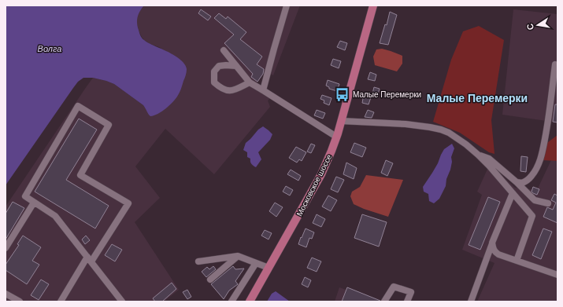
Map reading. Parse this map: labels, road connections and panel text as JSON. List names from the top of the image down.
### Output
{
  "streets": {
    "main road": ["Московское шоссе"]
  },
  "districts": ["Малые Перемерки"],
  "water": ["Волга"],
  "places": {
    "bus stop": ["Малые Перемерки"]
  },
  "north": "left"
}
